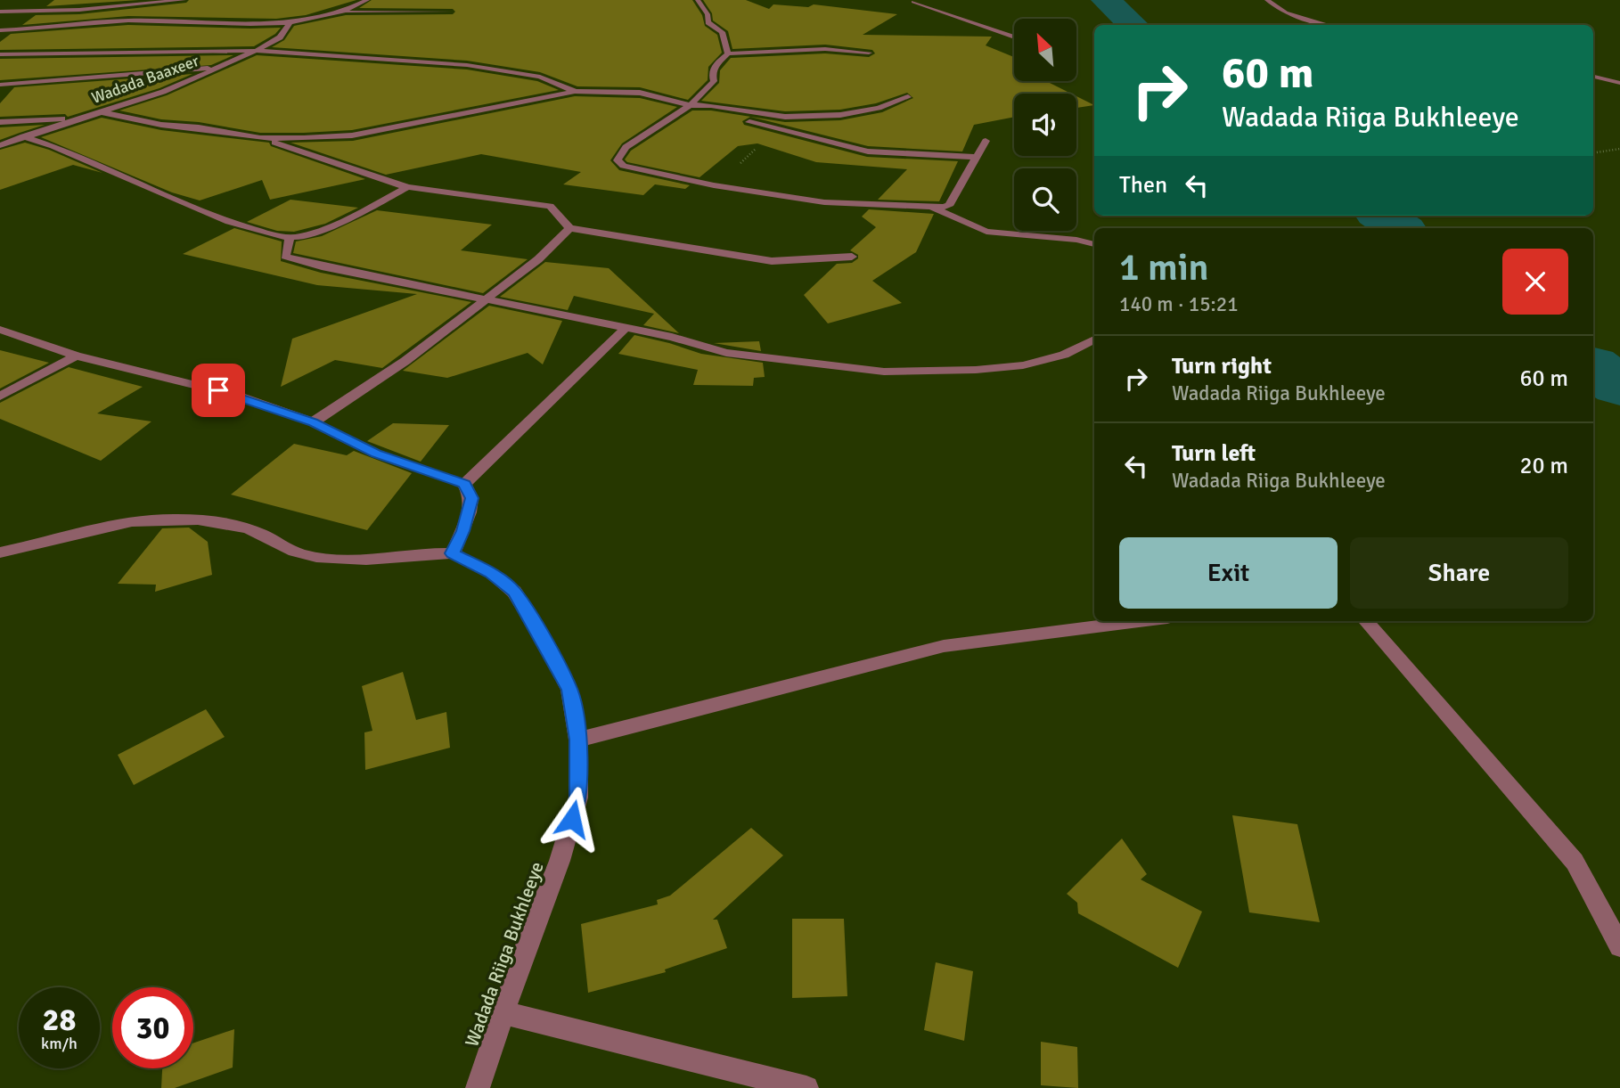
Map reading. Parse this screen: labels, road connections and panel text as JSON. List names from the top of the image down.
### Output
{
  "streets": {
    "street": ["Wadada Baaxeer", "Wadada Riiga Bukhleeye"]
  },
  "north": "top left",
  "page": {
    "turn": ["60 m", "Wadada Riiga Bukhleeye"],
    "then": "Then",
    "heading": ["1 min", "140 m · 15:21"],
    "list": [
      {
        "name": "Turn right",
        "note": "Wadada Riiga Bukhleeye",
        "value": "60 m"
      },
      {
        "name": "Turn left",
        "note": "Wadada Riiga Bukhleeye",
        "value": "20 m"
      }
    ],
    "buttons": ["Exit", "Share"],
    "speed": "28 km/h",
    "limit": "30"
  }
}
